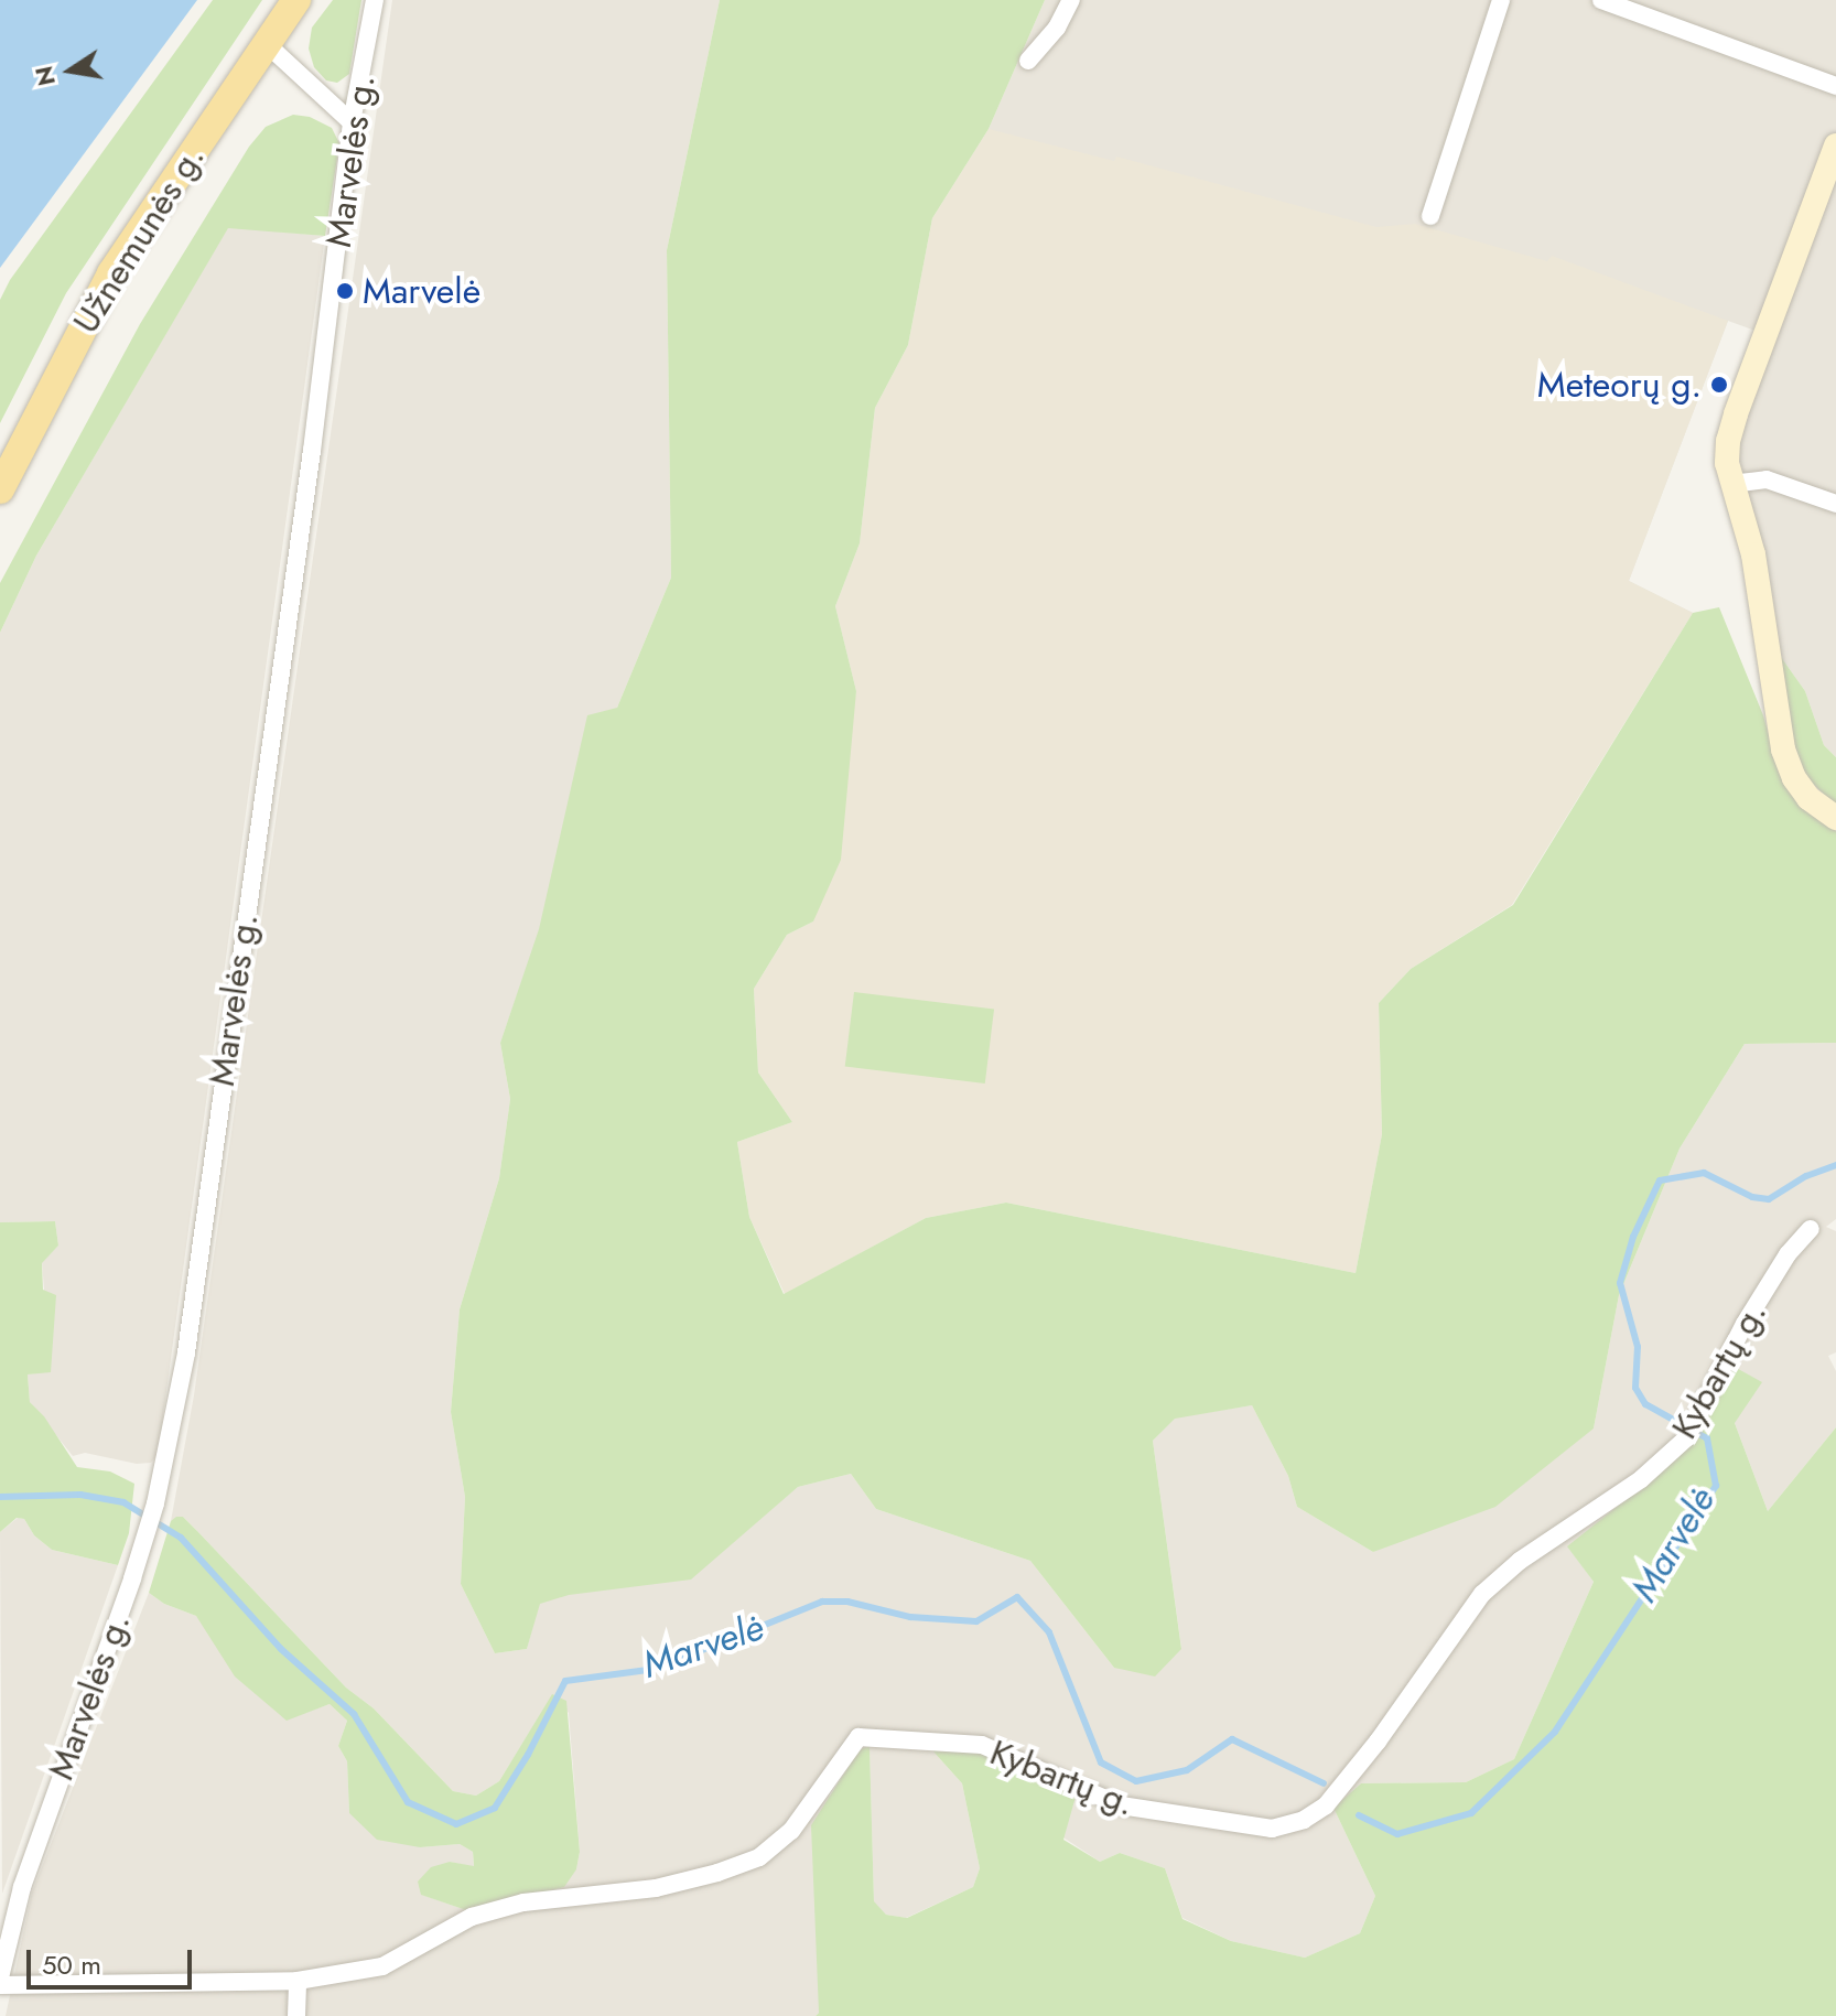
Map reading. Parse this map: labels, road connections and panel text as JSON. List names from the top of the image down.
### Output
{
  "streets": {
    "main road": ["Užnemunės g."],
    "street": ["Marvelės g.", "Kybartų g."]
  },
  "water": ["Marvelė"],
  "places": ["Marvelė", "Meteorų g."],
  "scale_bar": "50 m",
  "north": "left"
}
